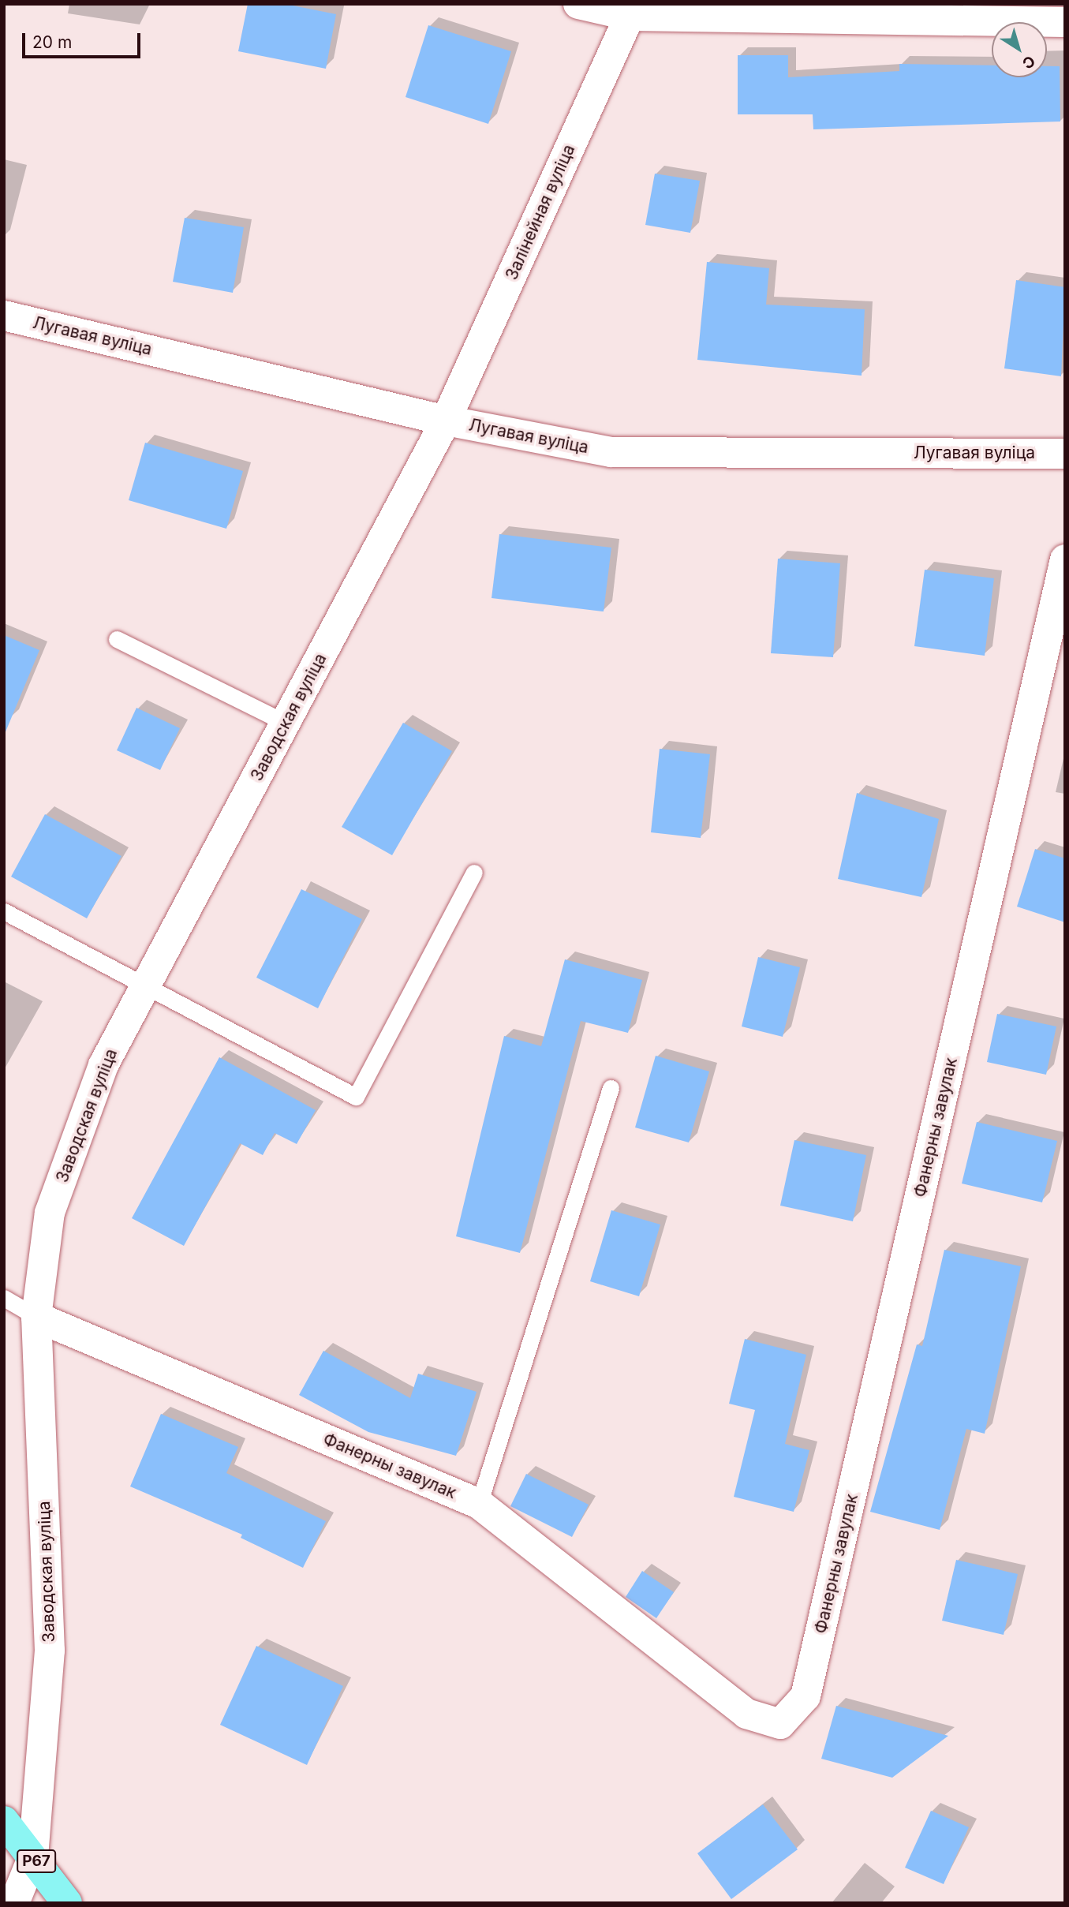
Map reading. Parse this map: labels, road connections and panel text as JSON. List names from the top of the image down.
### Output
{
  "streets": {
    "main road": ["Р67"],
    "street": [
      "Залінейная вуліца",
      "Лугавая вуліца",
      "Заводская вуліца",
      "Фанерны завулак"
    ]
  },
  "crossings": [
    ["Залінейная вуліца", "Лугавая вуліца"],
    ["Залінейная вуліца", "Заводская вуліца"],
    ["Лугавая вуліца", "Заводская вуліца"],
    ["Заводская вуліца", "Фанерны завулак"],
    ["Заводская вуліца", "Р67"]
  ],
  "scale_bar": "20 m",
  "north": "bottom right"
}
